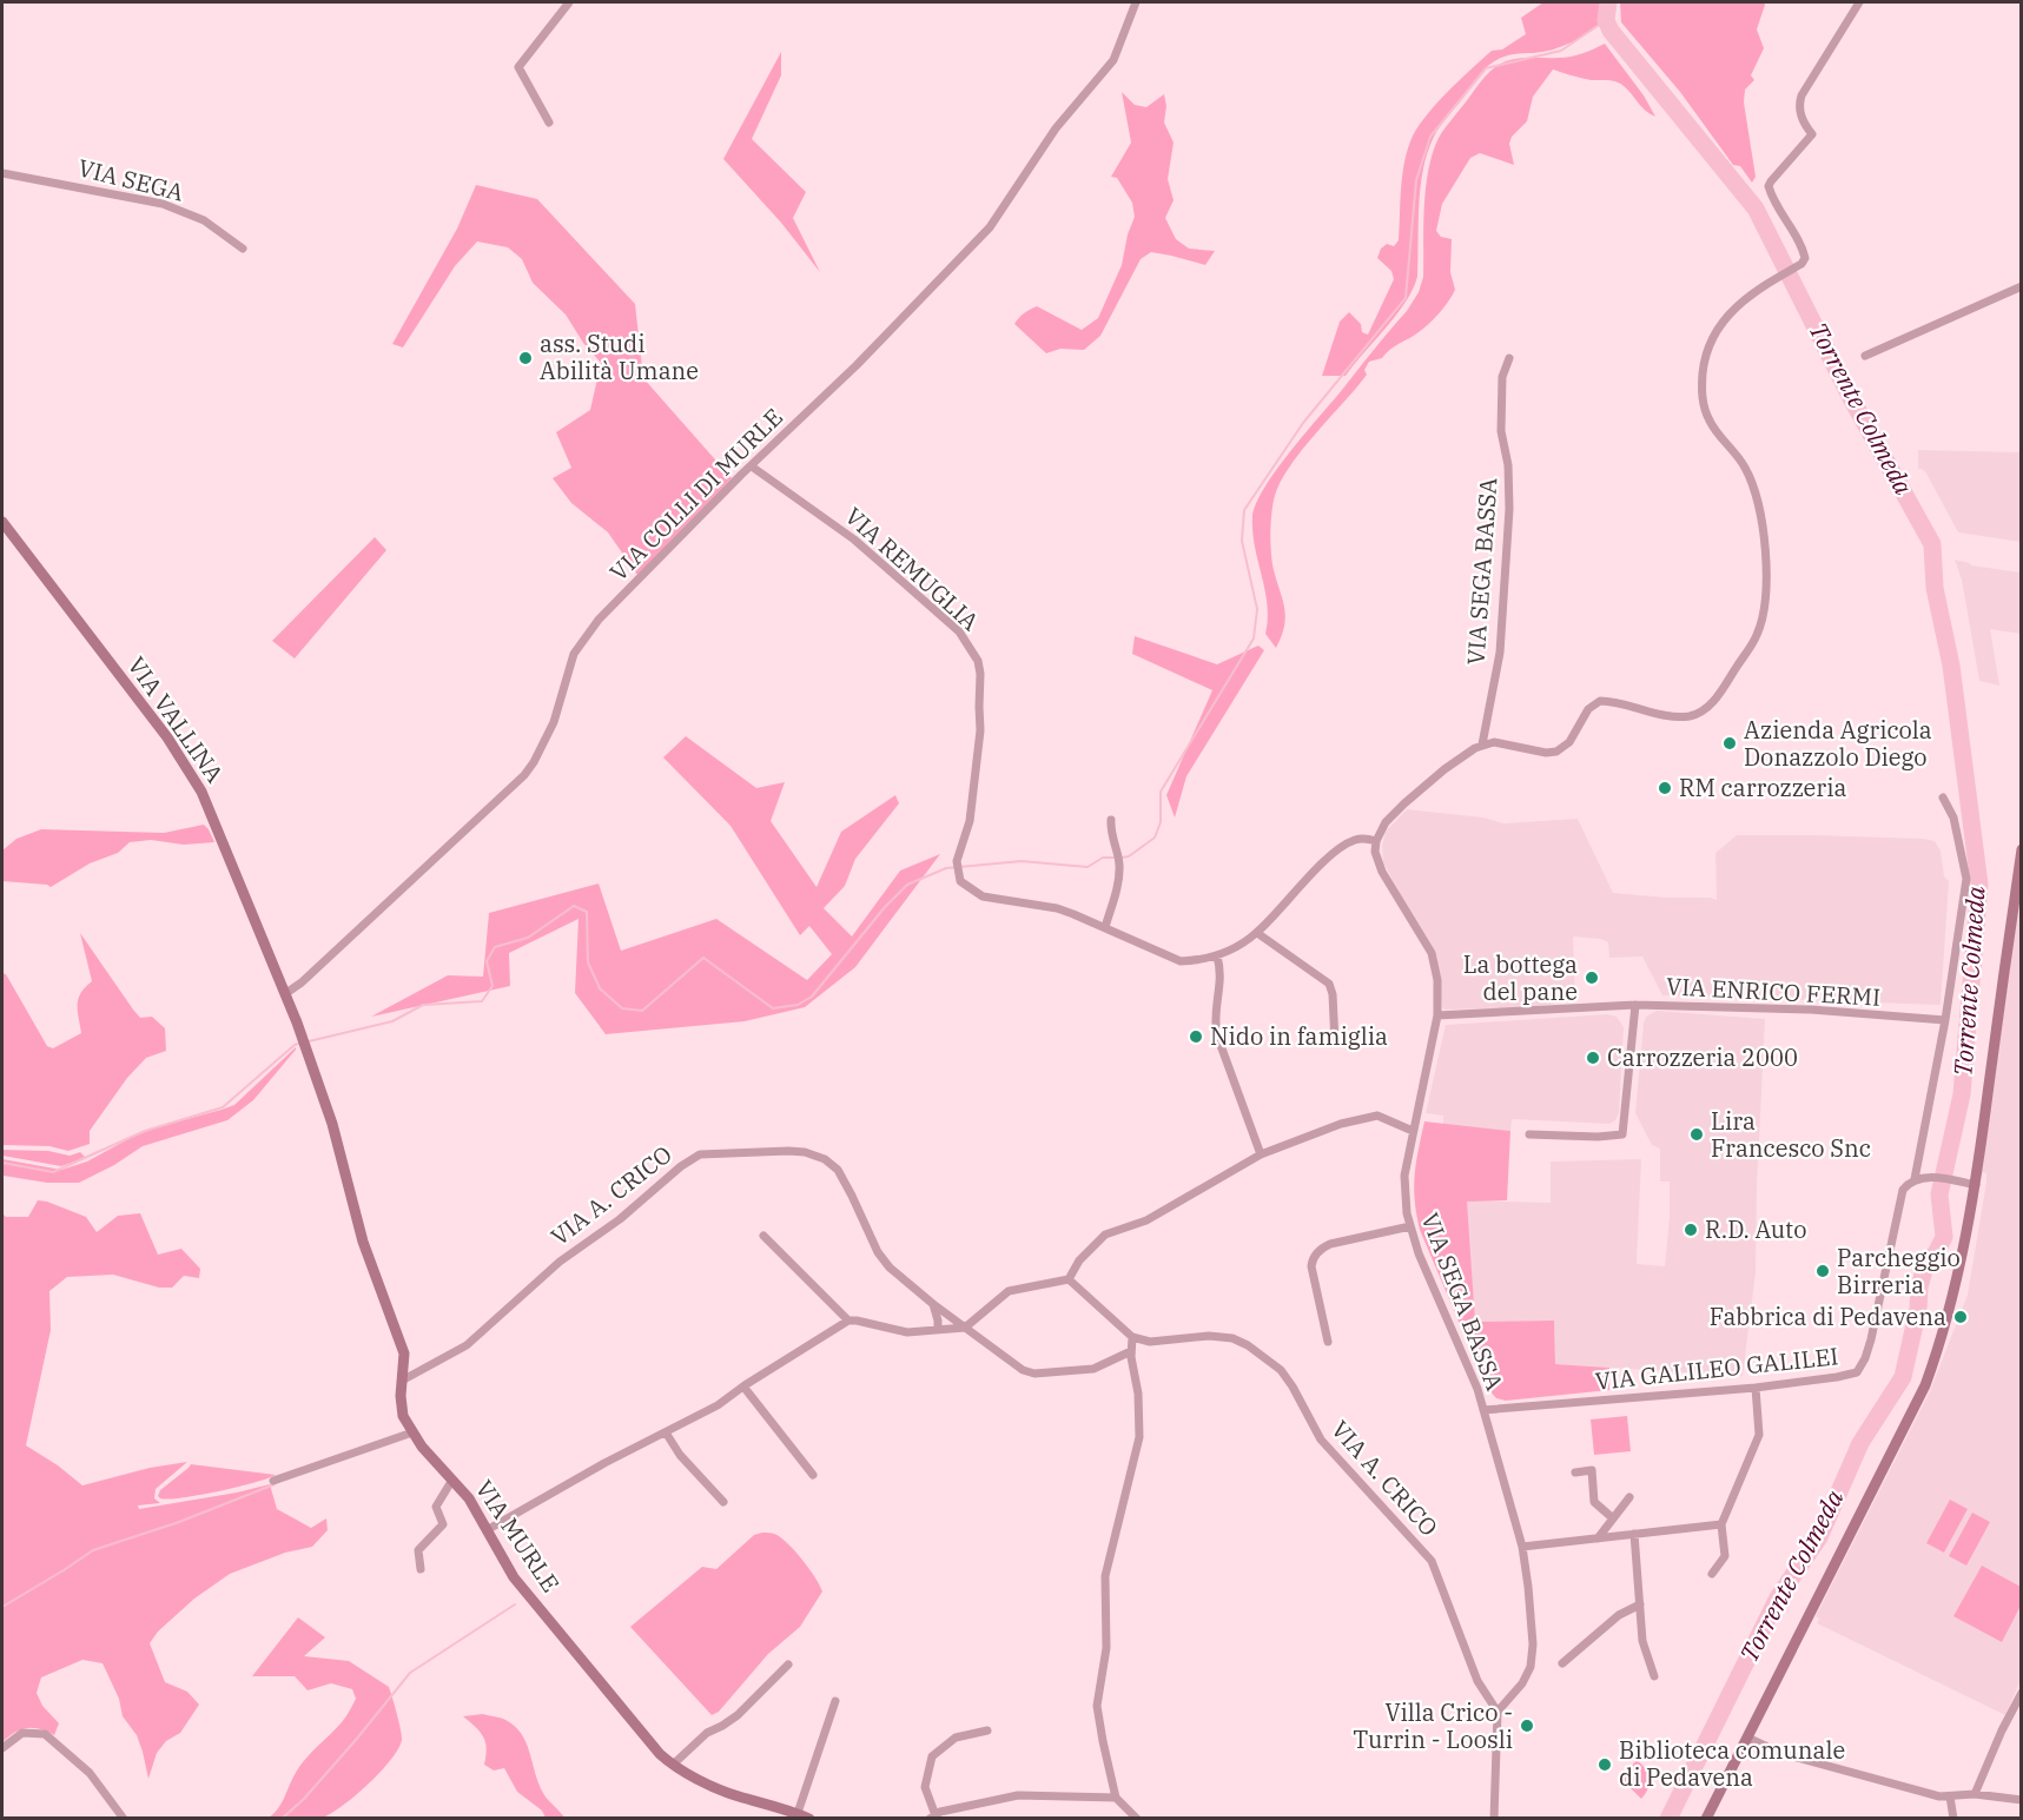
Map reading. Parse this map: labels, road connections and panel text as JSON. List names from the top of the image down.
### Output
{
  "streets": {
    "main road": ["VIA VALLINA", "VIA MURLE"],
    "street": [
      "VIA SEGA",
      "VIA COLLI DI MURLE",
      "VIA REMUGLIA",
      "VIA SEGA BASSA",
      "VIA ENRICO FERMI",
      "VIA A. CRICO",
      "VIA GALILEO GALILEI"
    ]
  },
  "crossings": [
    ["VIA COLLI DI MURLE", "VIA REMUGLIA"],
    ["VIA COLLI DI MURLE", "VIA VALLINA"],
    ["VIA COLLI DI MURLE", "VIA MURLE"],
    ["VIA REMUGLIA", "VIA SEGA BASSA"],
    ["VIA SEGA BASSA", "VIA ENRICO FERMI"],
    ["VIA SEGA BASSA", "VIA A. CRICO"],
    ["VIA SEGA BASSA", "VIA GALILEO GALILEI"],
    ["VIA VALLINA", "VIA MURLE"],
    ["VIA A. CRICO", "VIA MURLE"]
  ],
  "water": ["Torrente Colmeda"],
  "places": [
    "ass. Studi Abilità Umane",
    "Azienda Agricola Donazzolo Diego",
    "RM carrozzeria",
    "La bottega del pane",
    "Nido in famiglia",
    "Carrozzeria 2000",
    "Lira Francesco Snc",
    "R.D. Auto",
    "Parcheggio Birreria",
    "Fabbrica di Pedavena",
    "Villa Crico - Turrin - Loosli",
    "Biblioteca comunale di Pedavena"
  ]
}
